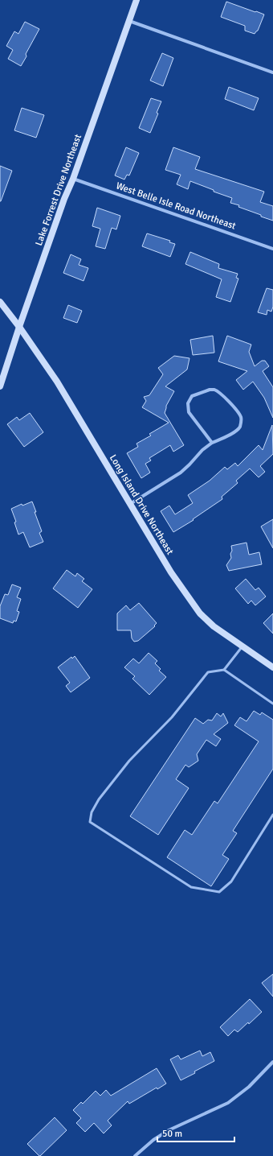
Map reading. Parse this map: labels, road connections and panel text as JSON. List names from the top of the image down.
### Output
{
  "streets": {
    "street": ["Lake Forrest Drive Northeast", "West Belle Isle Road Northeast", "Long Island Drive Northeast"]
  },
  "crossings": [
    ["Lake Forrest Drive Northeast", "West Belle Isle Road Northeast"],
    ["Lake Forrest Drive Northeast", "Long Island Drive Northeast"]
  ],
  "scale_bar": "50 m"
}
